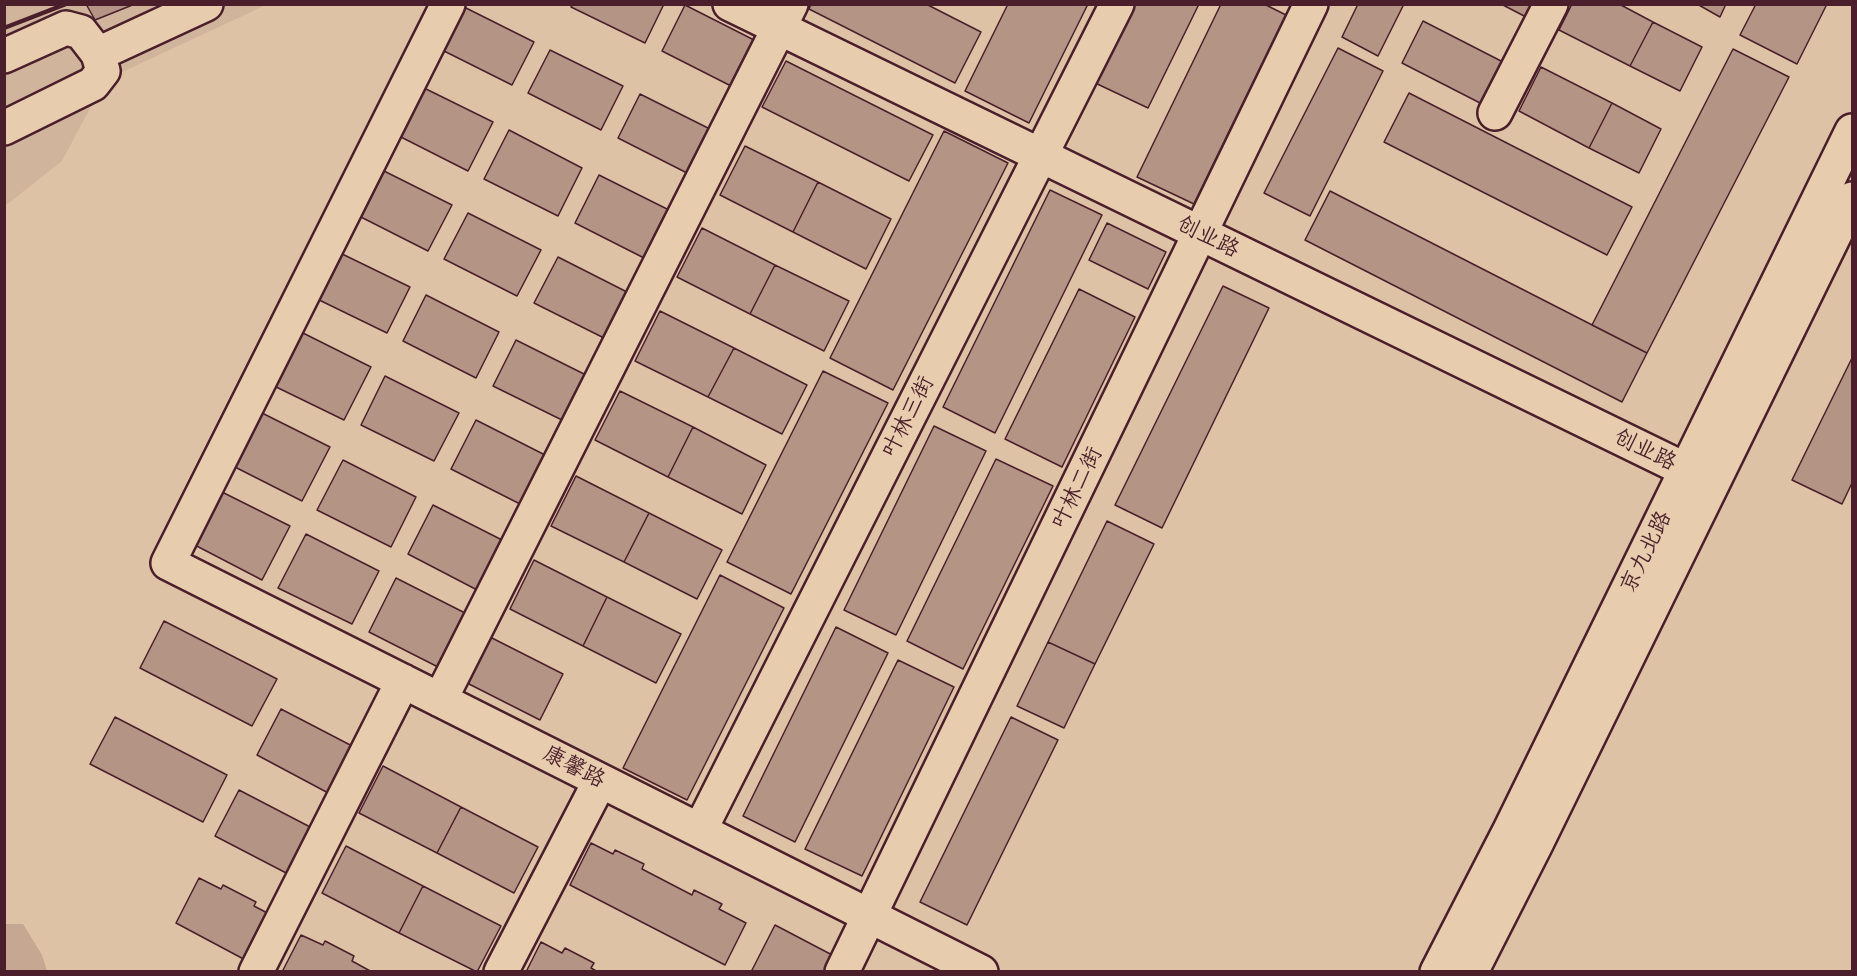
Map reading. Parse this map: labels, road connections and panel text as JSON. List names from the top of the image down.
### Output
{
  "streets": {
    "street": [
      "创业路",
      "叶林三街",
      "叶林二街",
      "京九北路",
      "康馨路"
    ]
  },
  "crossings": [
    ["创业路", "叶林三街"],
    ["创业路", "叶林二街"],
    ["创业路", "京九北路"],
    ["叶林三街", "康馨路"],
    ["叶林二街", "康馨路"]
  ]
}
